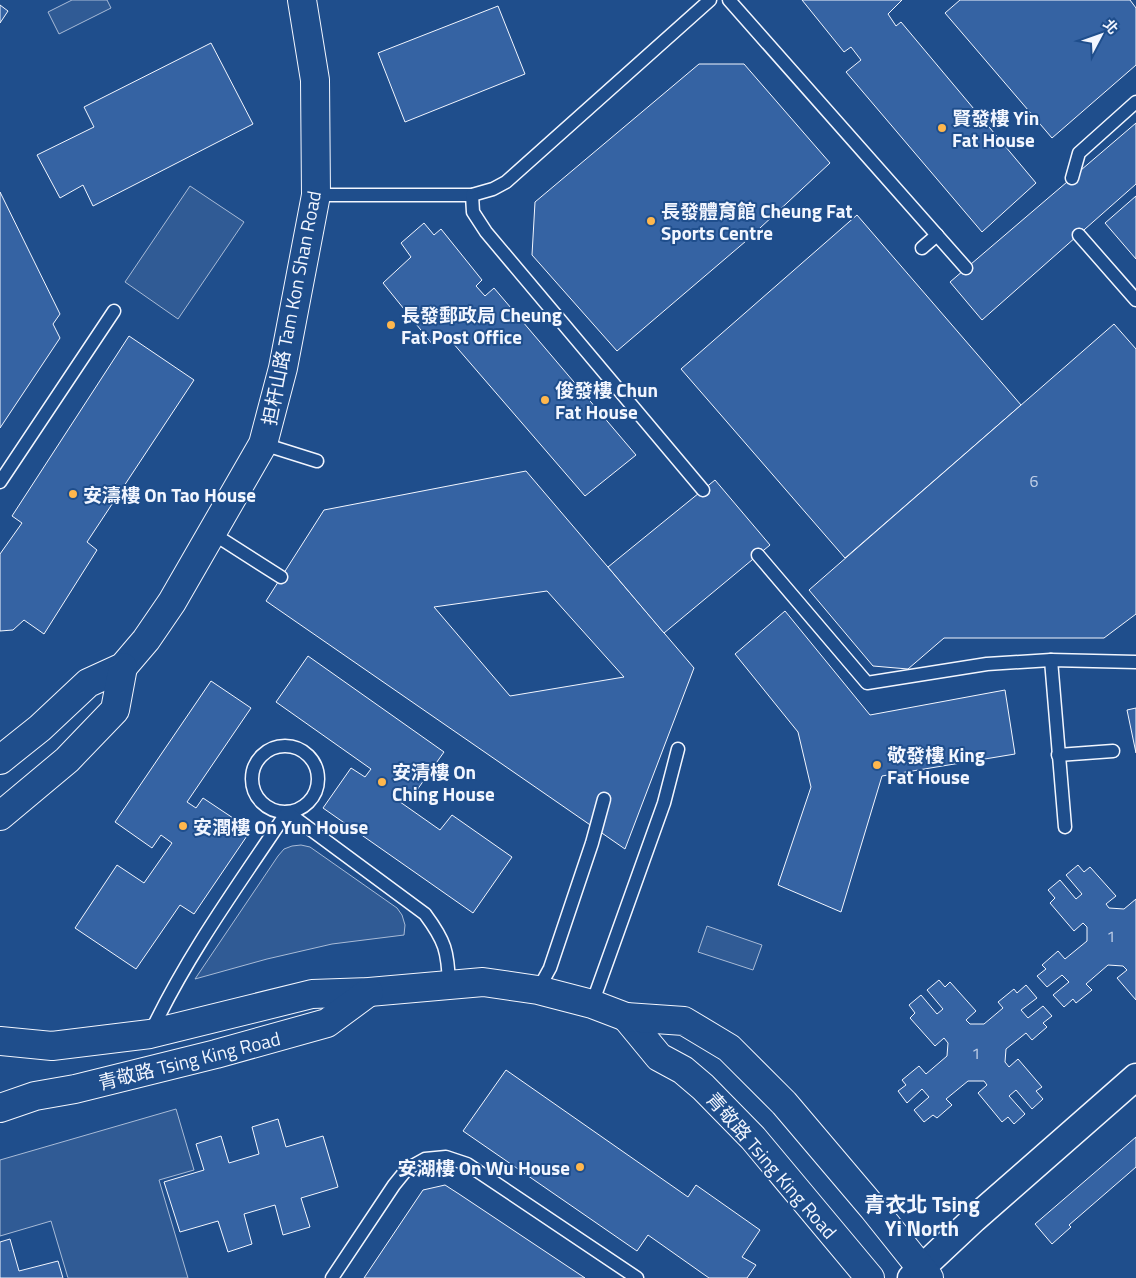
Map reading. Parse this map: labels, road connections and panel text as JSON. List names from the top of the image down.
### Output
{
  "streets": {
    "main road": ["担杆山路 Tam Kon Shan Road", "青敬路 Tsing King Road"]
  },
  "districts": ["青衣北 Tsing Yi North"],
  "places": [
    "賢發樓 Yin Fat House",
    "長發體育館 Cheung Fat Sports Centre",
    "長發郵政局 Cheung Fat Post Office",
    "俊發樓 Chun Fat House",
    "安濤樓 On Tao House",
    "敬發樓 King Fat House",
    "安清樓 On Ching House",
    "安潤樓 On Yun House",
    "安湖樓 On Wu House"
  ],
  "house_numbers": ["6", "1", "1"],
  "north": "top right"
}
